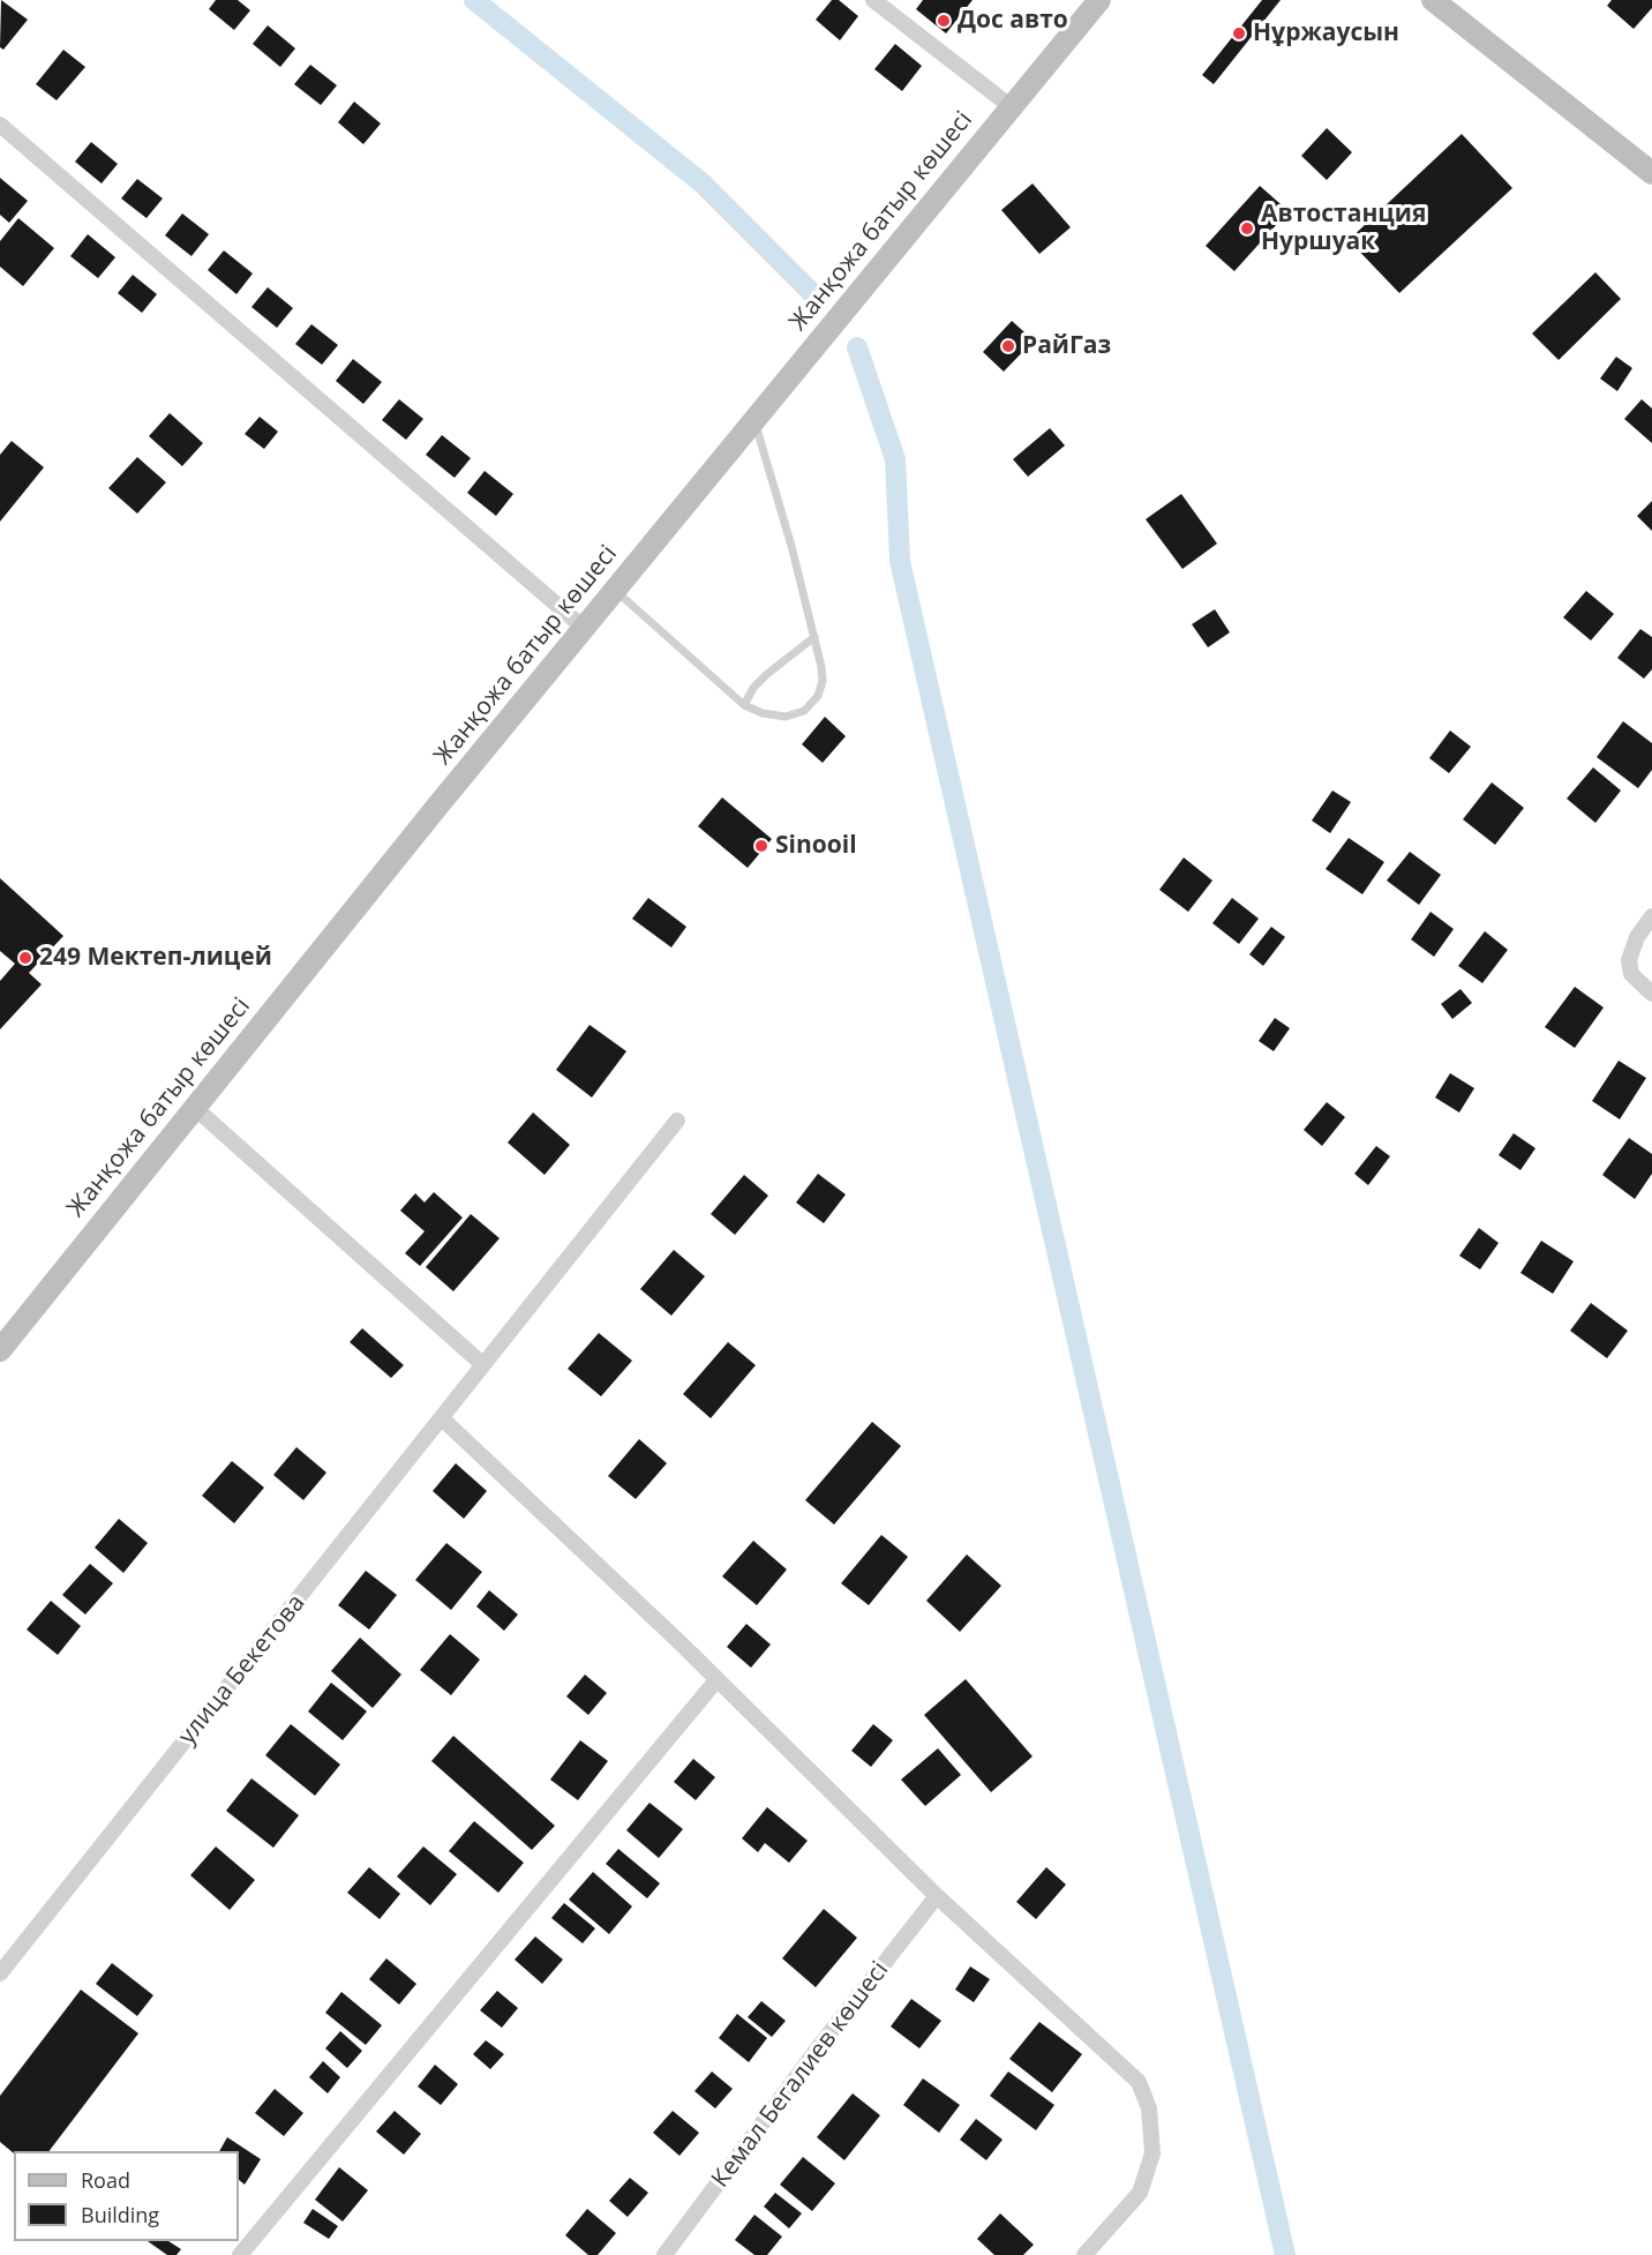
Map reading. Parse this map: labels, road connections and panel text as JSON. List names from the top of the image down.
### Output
{
  "streets": {
    "street": ["Жанқожа батыр көшесі", "улица Бекетова", "Кемал Бегалиев көшесі"]
  },
  "places": [
    "Дос авто",
    "Нұржаусын",
    "Автостанция Нуршуак",
    "РайГаз",
    "Sinooil",
    "249 Мектеп-лицей"
  ],
  "legend": ["Road", "Building"]
}
